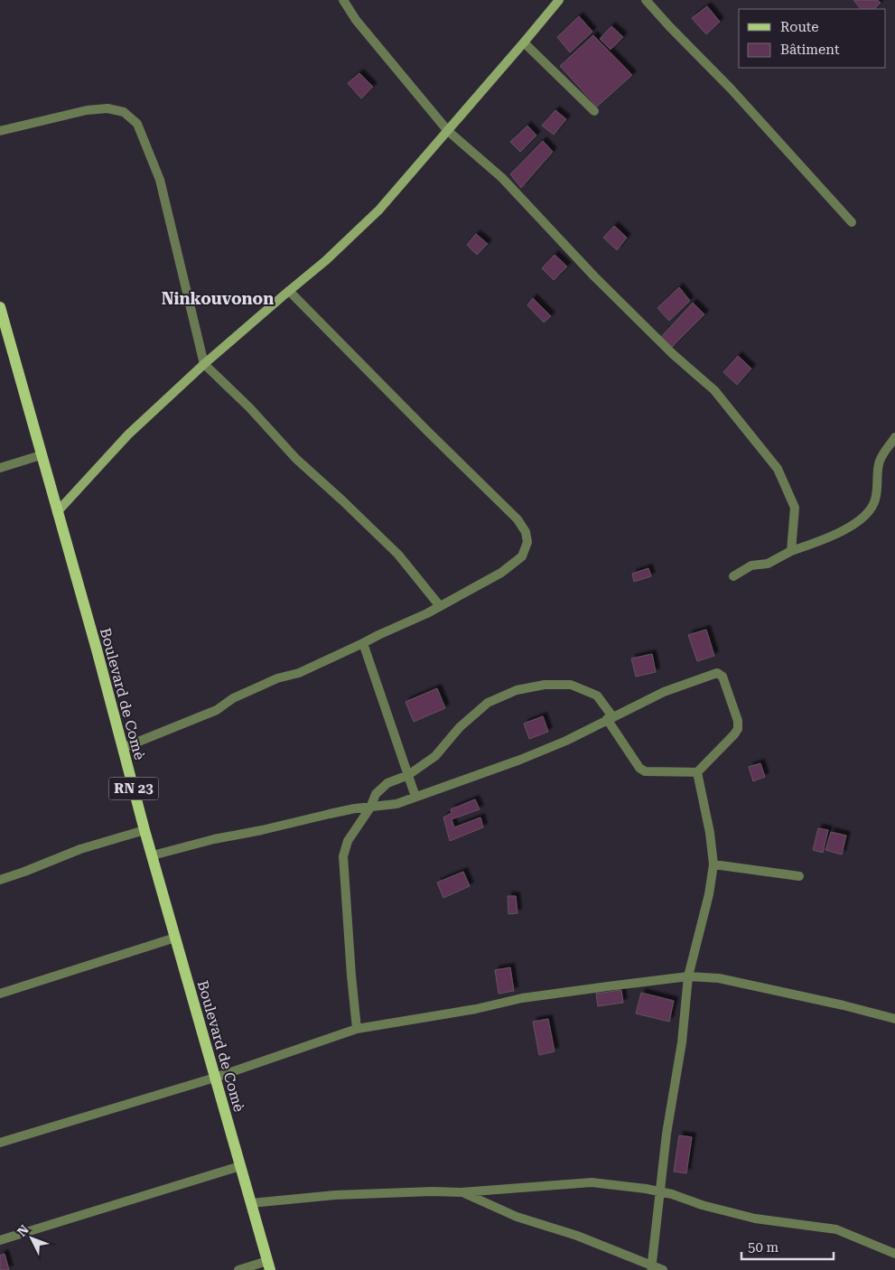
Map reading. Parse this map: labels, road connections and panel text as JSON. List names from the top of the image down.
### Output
{
  "streets": {
    "main road": ["Boulevard de Comè", "RN 23"]
  },
  "districts": ["Ninkouvonon"],
  "legend": ["Route", "Bâtiment"],
  "scale_bar": "50 m",
  "north": "top left"
}
